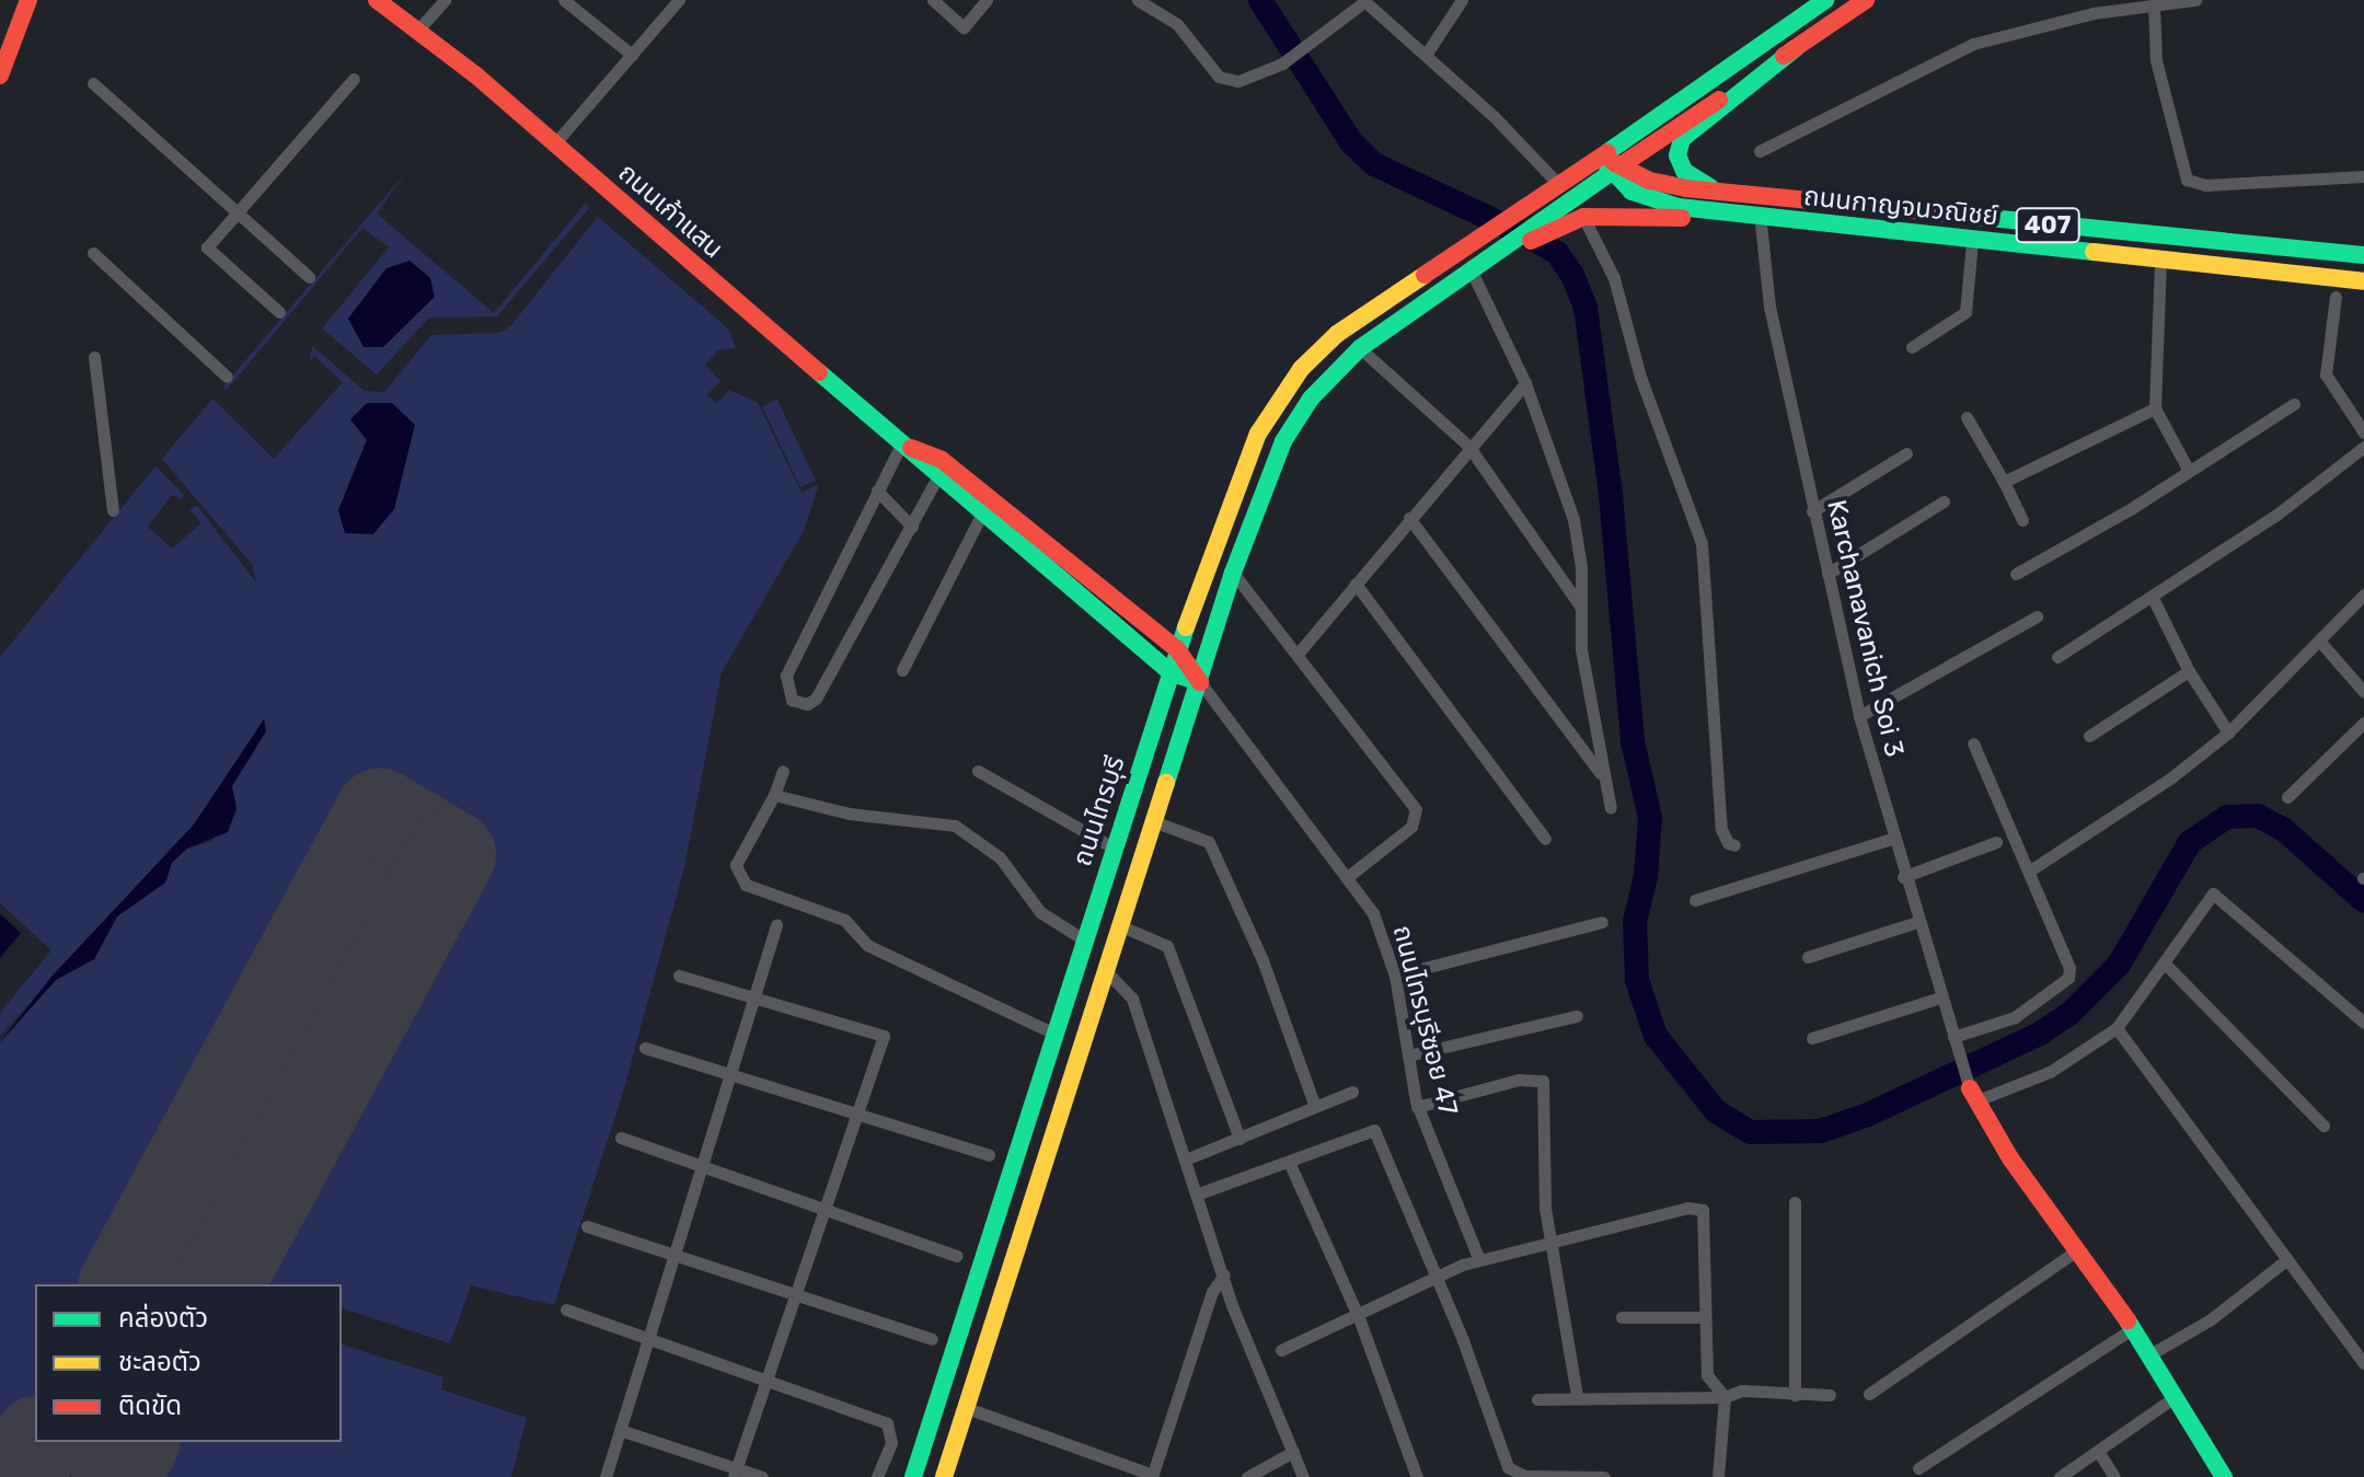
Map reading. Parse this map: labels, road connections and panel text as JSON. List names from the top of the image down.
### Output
{
  "streets": {
    "main road": [
      "ถนนกาญจนวณิชย์",
      "ถนนเก้าแสน",
      "407",
      "ถนนไทรบุรี"
    ],
    "street": ["Karchanavanich Soi 3", "ถนนไทรบุรีซอย 47"]
  },
  "crossings": [
    ["ถนนกาญจนวณิชย์", "ถนนไทรบุรี"],
    ["ถนนเก้าแสน", "ถนนไทรบุรี"],
    ["ถนนเก้าแสน", "ถนนไทรบุรีซอย 47"],
    ["ถนนไทรบุรี", "ถนนไทรบุรีซอย 47"]
  ],
  "legend": ["คล่องตัว", "ชะลอตัว", "ติดขัด"]
}
